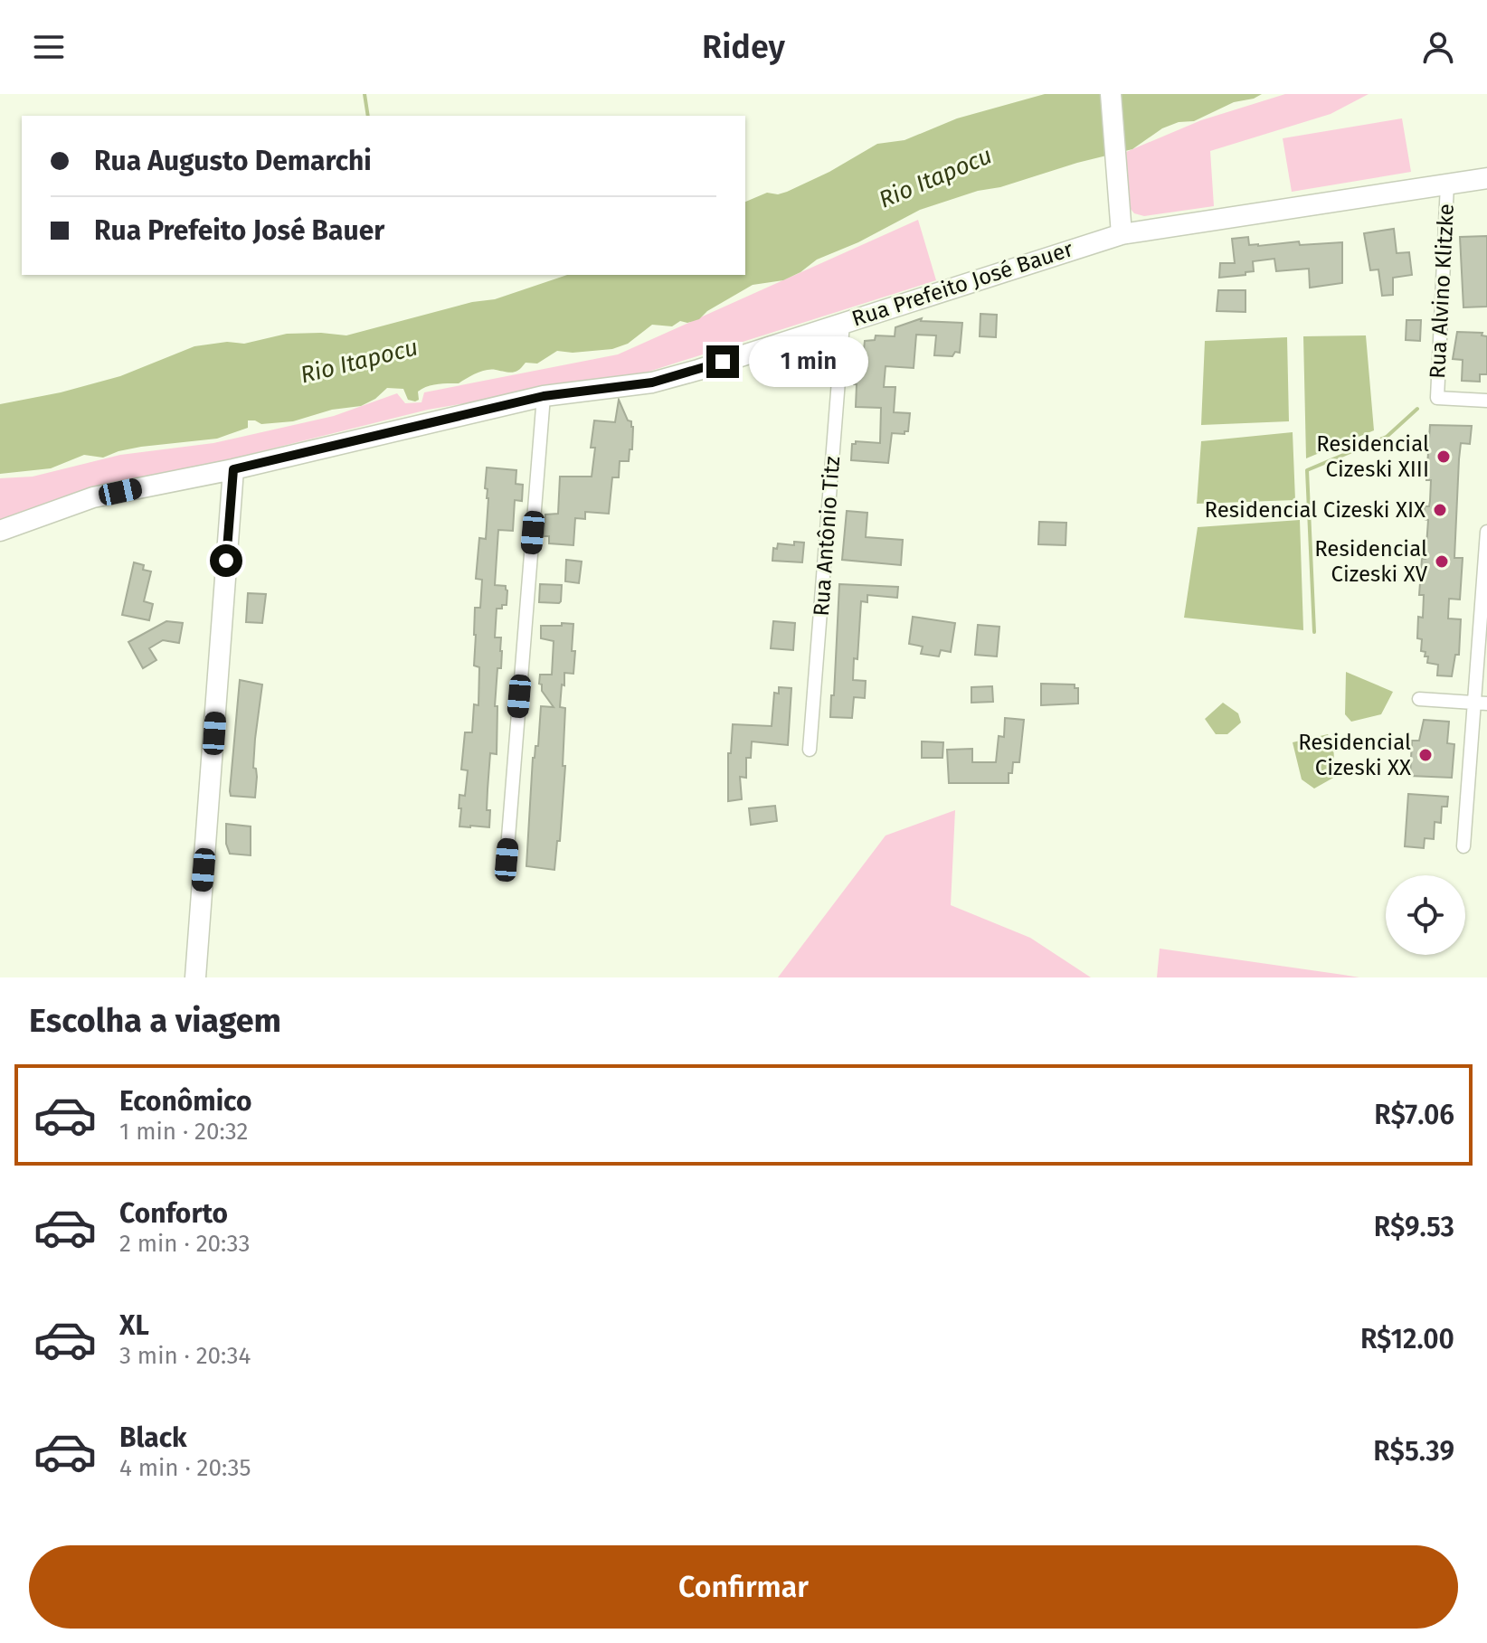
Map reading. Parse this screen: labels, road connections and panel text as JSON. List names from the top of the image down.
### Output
{
  "streets": {
    "street": ["Rua Prefeito José Bauer", "Rua Alvino Klitzke", "Rua Antônio Titz"]
  },
  "crossings": [
    ["Rua Prefeito José Bauer", "Rua Alvino Klitzke"],
    ["Rua Prefeito José Bauer", "Rua Antônio Titz"]
  ],
  "water": ["Rio Itapocu"],
  "places": [
    "Residencial Cizeski XIII",
    "Residencial Cizeski XIX",
    "Residencial Cizeski XV",
    "Residencial Cizeski XX"
  ],
  "page": {
    "header": "Ridey",
    "banner": ["Rua Augusto Demarchi", "Rua Prefeito José Bauer"],
    "bubble": "1 min",
    "heading": "Escolha a viagem",
    "list": [
      {
        "name": "Econômico",
        "note": "1 min · 20:32",
        "value": "R$7.06"
      },
      {
        "name": "Conforto",
        "note": "2 min · 20:33",
        "value": "R$9.53"
      },
      {
        "name": "XL",
        "note": "3 min · 20:34",
        "value": "R$12.00"
      },
      {
        "name": "Black",
        "note": "4 min · 20:35",
        "value": "R$5.39"
      }
    ],
    "buttons": "Confirmar"
  }
}
